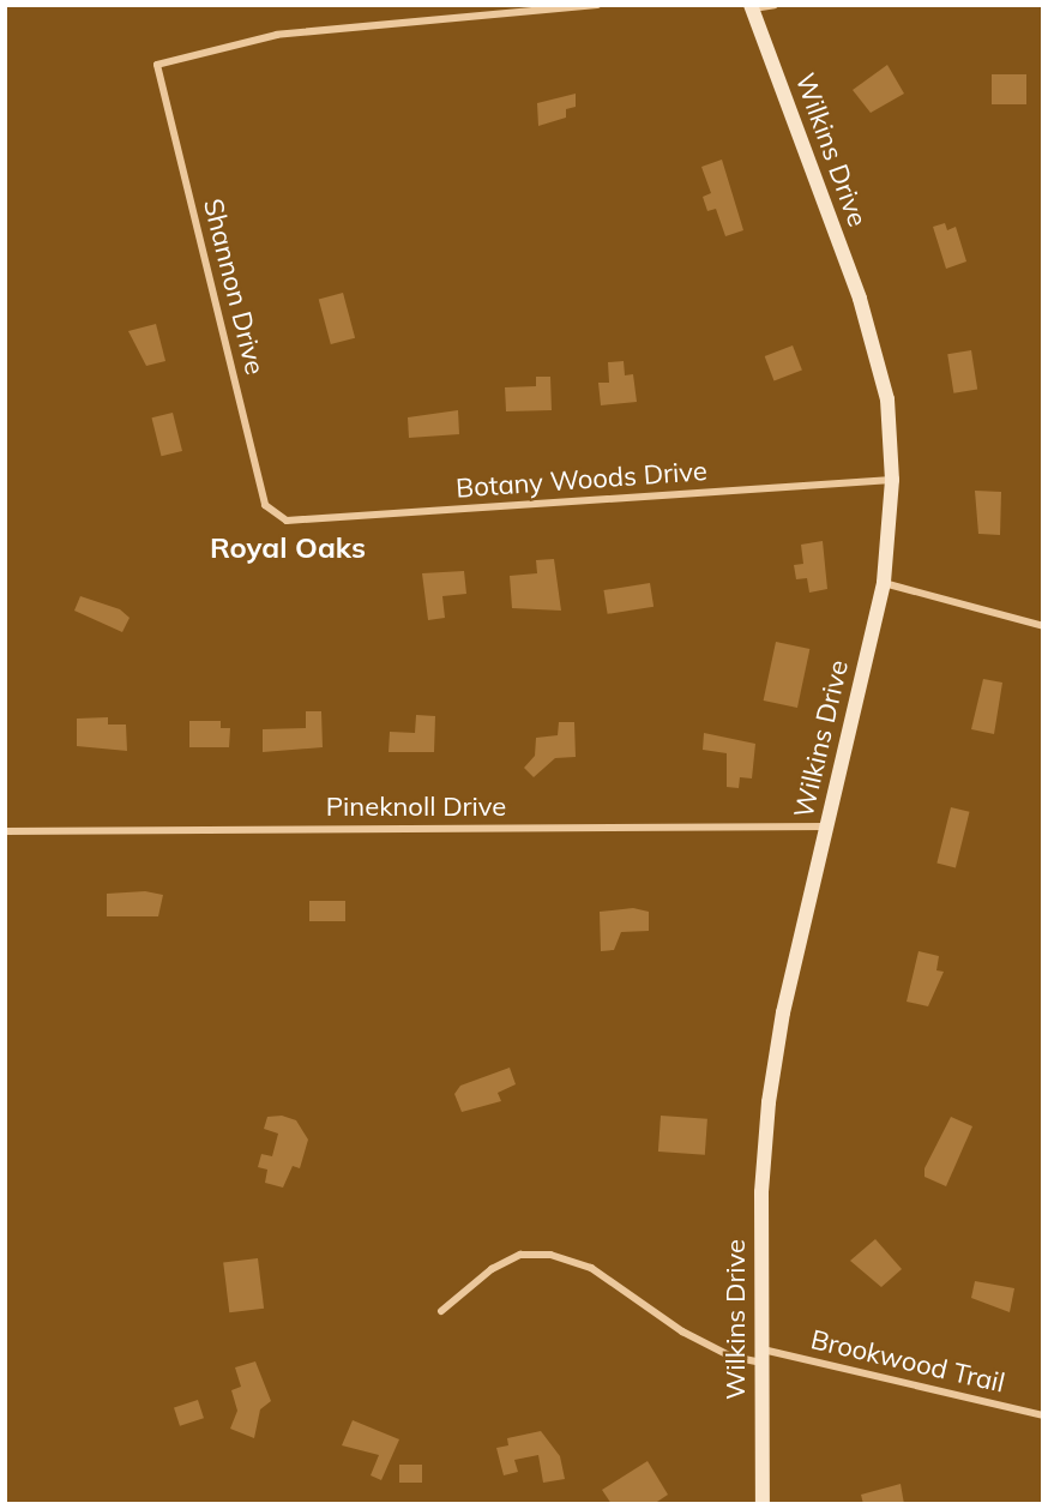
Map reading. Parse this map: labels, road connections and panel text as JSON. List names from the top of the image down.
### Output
{
  "streets": {
    "street": [
      "Wilkins Drive",
      "Shannon Drive",
      "Botany Woods Drive",
      "Pineknoll Drive",
      "Brookwood Trail"
    ]
  },
  "crossings": [
    ["Wilkins Drive", "Botany Woods Drive"],
    ["Wilkins Drive", "Pineknoll Drive"],
    ["Wilkins Drive", "Brookwood Trail"],
    ["Shannon Drive", "Botany Woods Drive"]
  ],
  "districts": ["Royal Oaks"]
}
